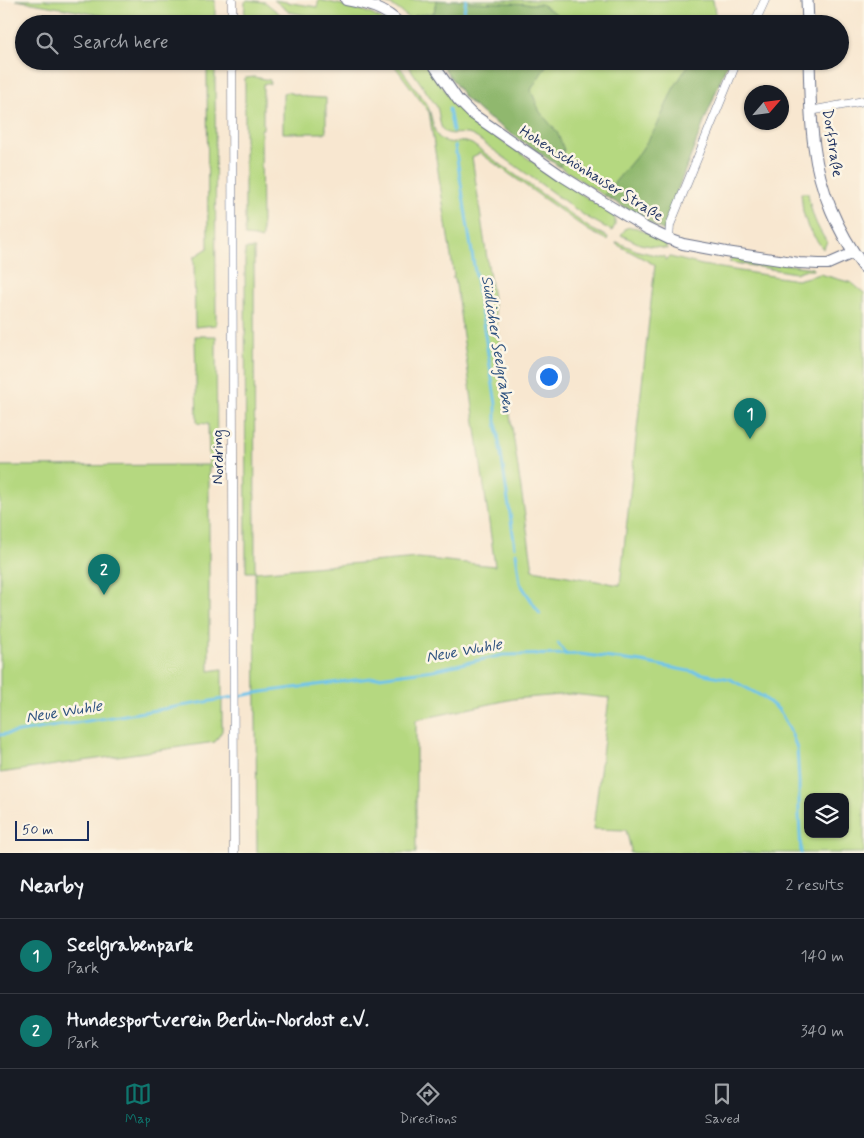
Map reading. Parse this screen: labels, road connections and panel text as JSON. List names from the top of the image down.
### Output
{
  "streets": {
    "main road": ["Dorfstraße"],
    "street": ["Hohenschönhauser Straße", "Nordring"]
  },
  "crossings": [
    ["Dorfstraße", "Hohenschönhauser Straße"]
  ],
  "water": ["Südlicher Seelgraben", "Neue Wuhle"],
  "scale_bar": "50 m",
  "north": "top right",
  "page": {
    "search": "Search here",
    "pins": ["1", "2"],
    "scale": "50 m",
    "heading": ["Nearby", "2 results"],
    "list": [
      {
        "mark": "1",
        "name": "Seelgrabenpark",
        "note": "Park",
        "value": "140 m"
      },
      {
        "mark": "2",
        "name": "Hundesportverein Berlin-Nordost e.V.",
        "note": "Park",
        "value": "340 m"
      }
    ],
    "nav": ["Map", "Directions", "Saved"]
  }
}
